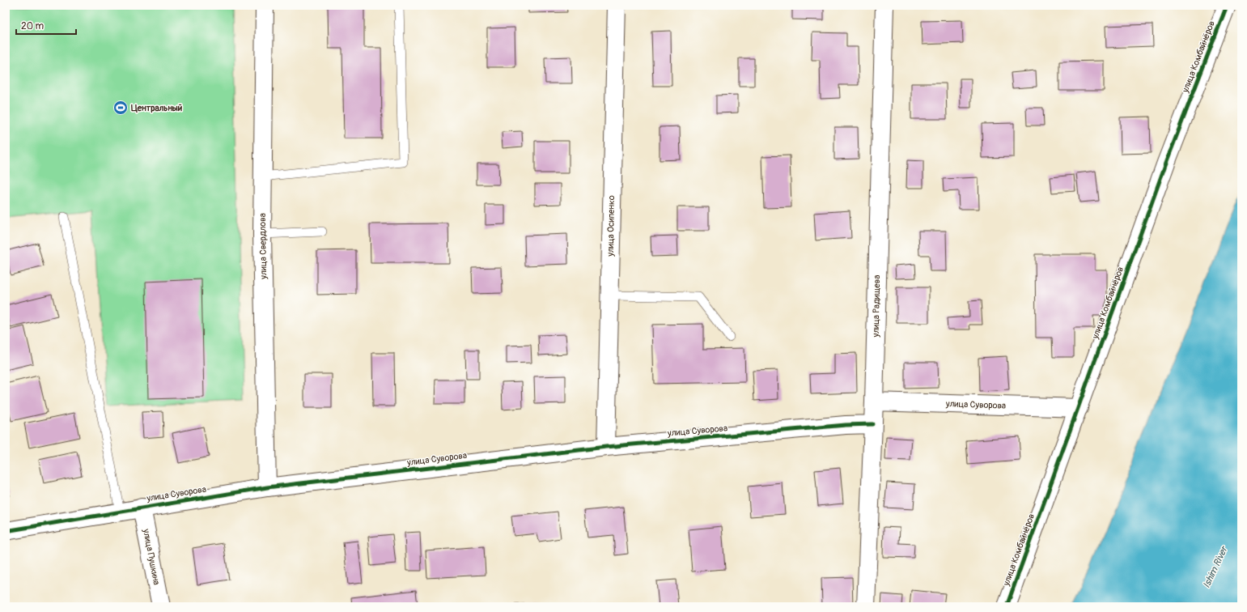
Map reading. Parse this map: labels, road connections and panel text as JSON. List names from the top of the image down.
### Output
{
  "streets": {
    "street": [
      "улица Комбайнёров",
      "улица Осипенко",
      "улица Свердлова",
      "улица Радищева",
      "улица Суворова",
      "улица Пушкина"
    ]
  },
  "crossings": [
    ["улица Комбайнёров", "улица Суворова"],
    ["улица Осипенко", "улица Суворова"],
    ["улица Свердлова", "улица Суворова"],
    ["улица Радищева", "улица Суворова"],
    ["улица Суворова", "улица Пушкина"]
  ],
  "water": ["Ishim River"],
  "places": {
    "sports": ["Центральный"]
  },
  "scale_bar": "20 m"
}
